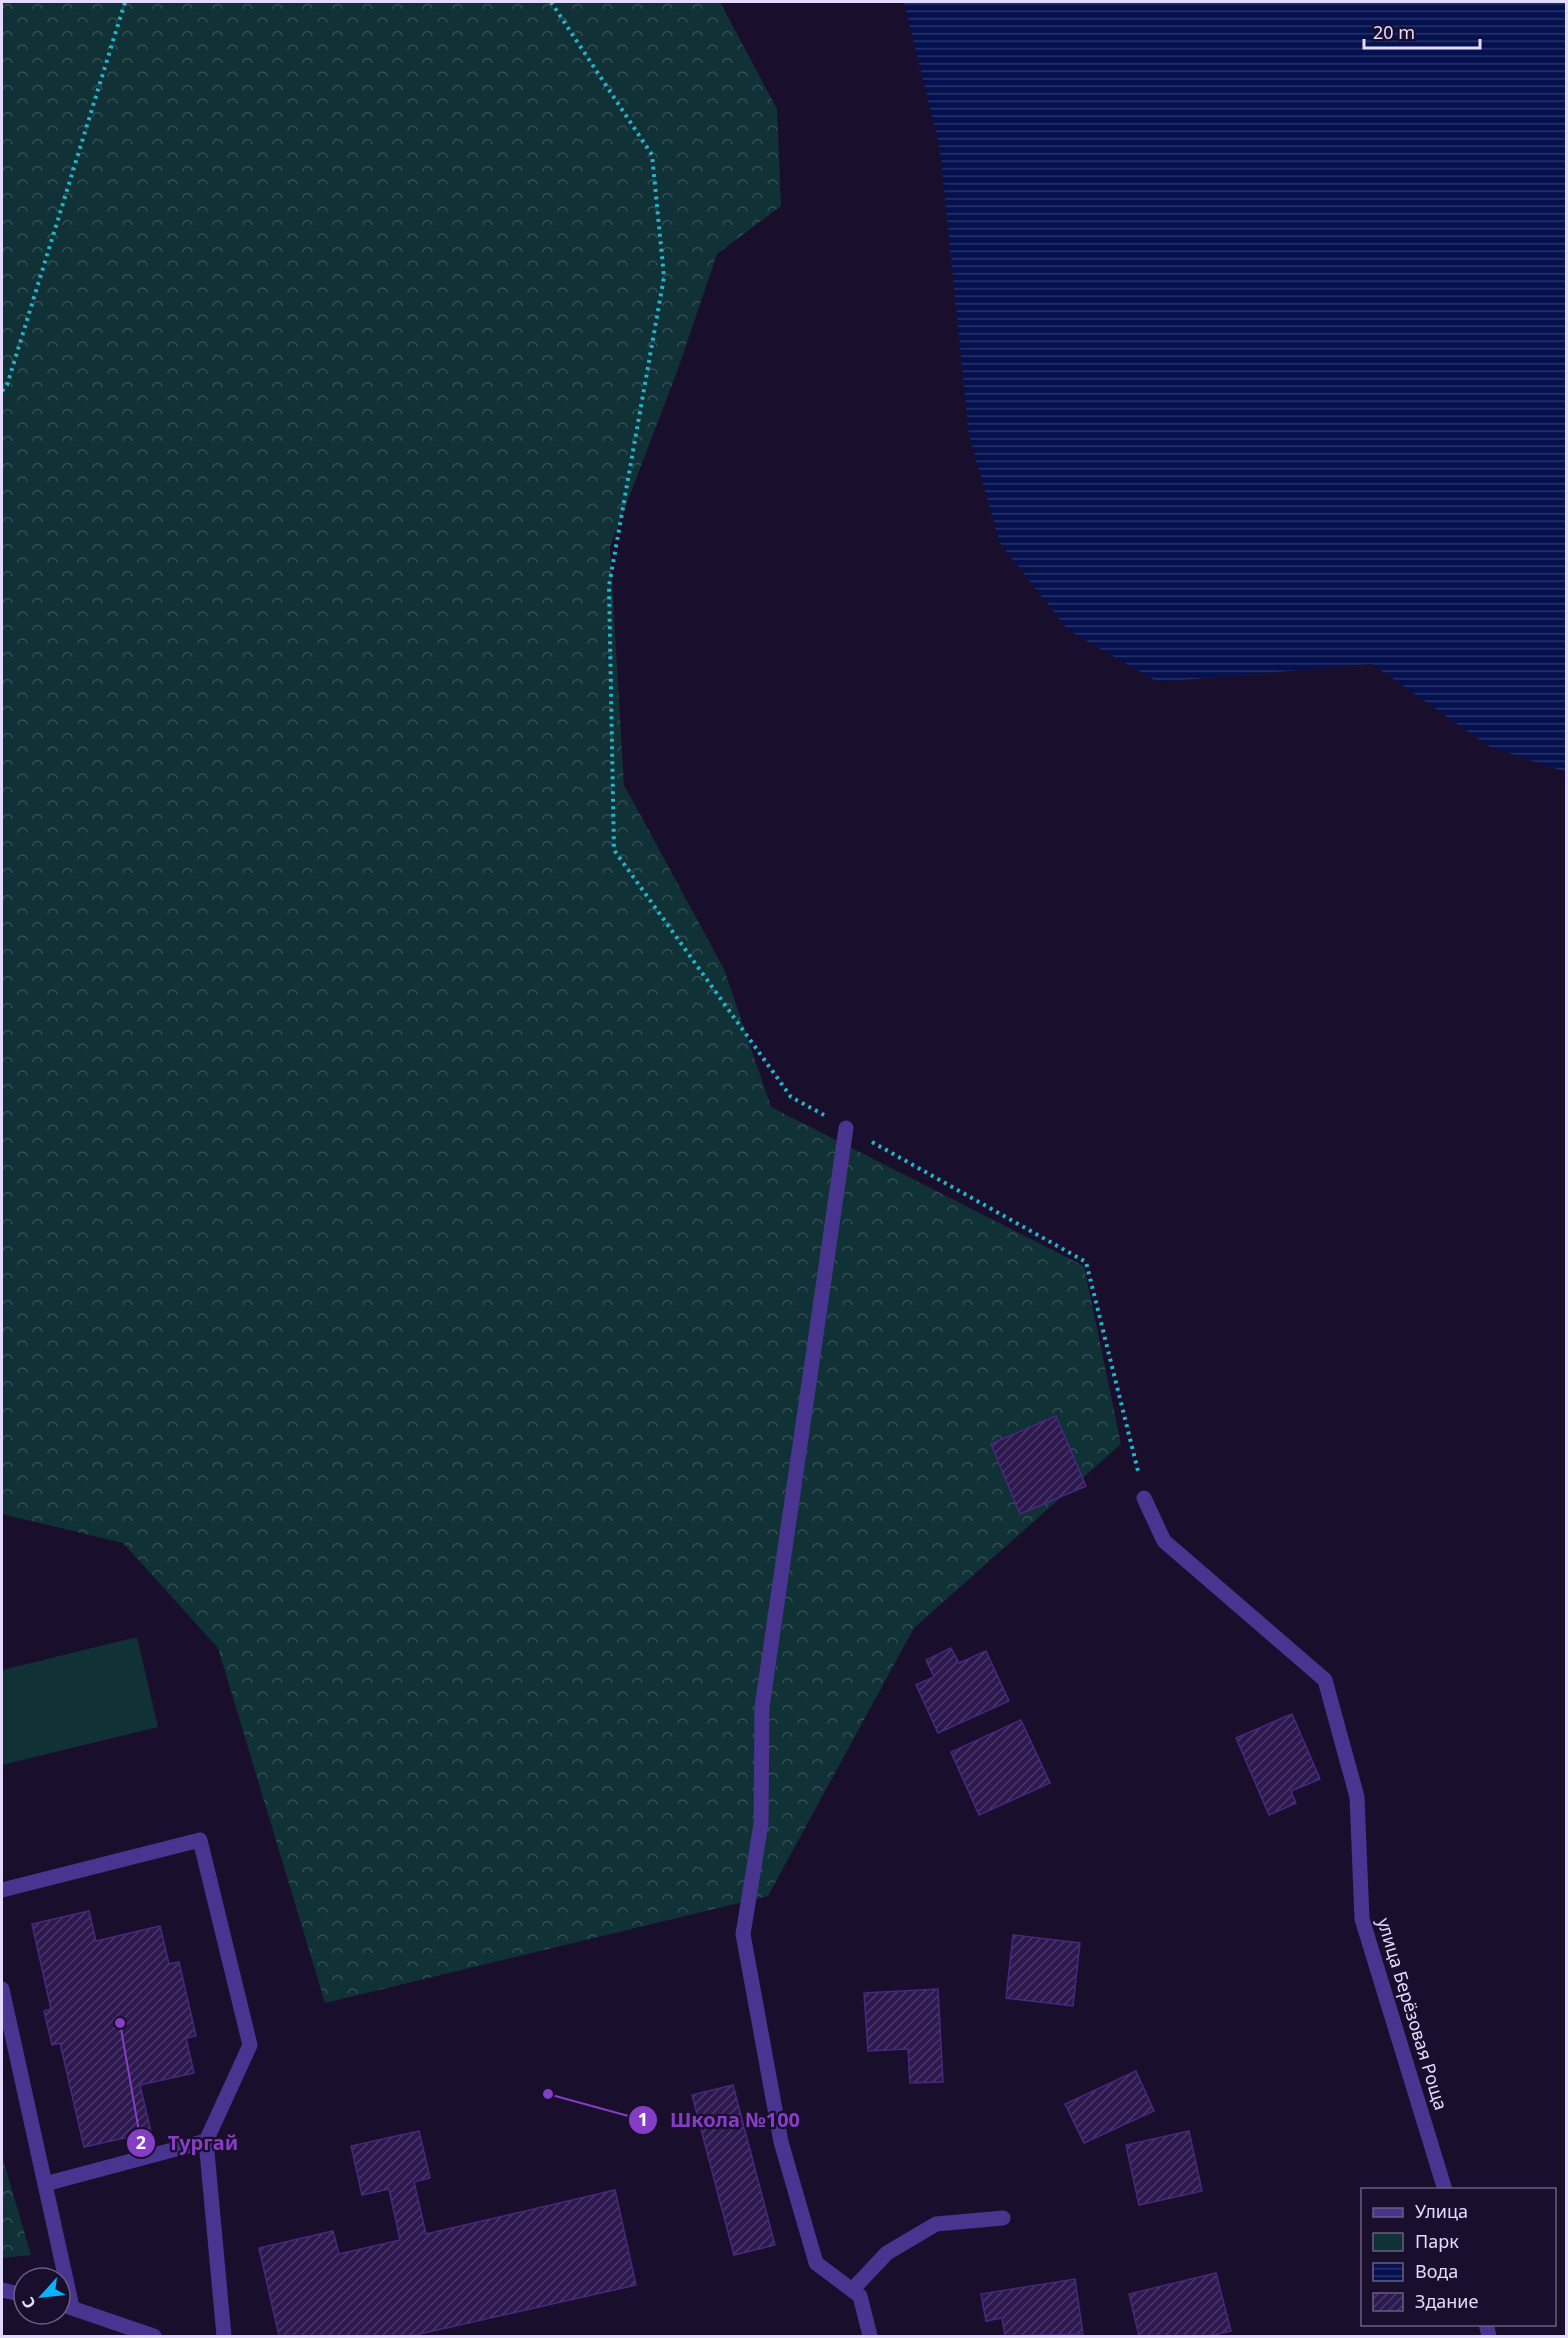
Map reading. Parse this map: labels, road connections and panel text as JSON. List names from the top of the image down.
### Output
{
  "streets": {
    "street": ["улица Берёзовая Роща"]
  },
  "places": ["Тургай", "Школа №100"],
  "legend": [
    "Улица",
    "Парк",
    "Вода",
    "Здание"
  ],
  "scale_bar": "20 m",
  "north": "bottom left"
}
